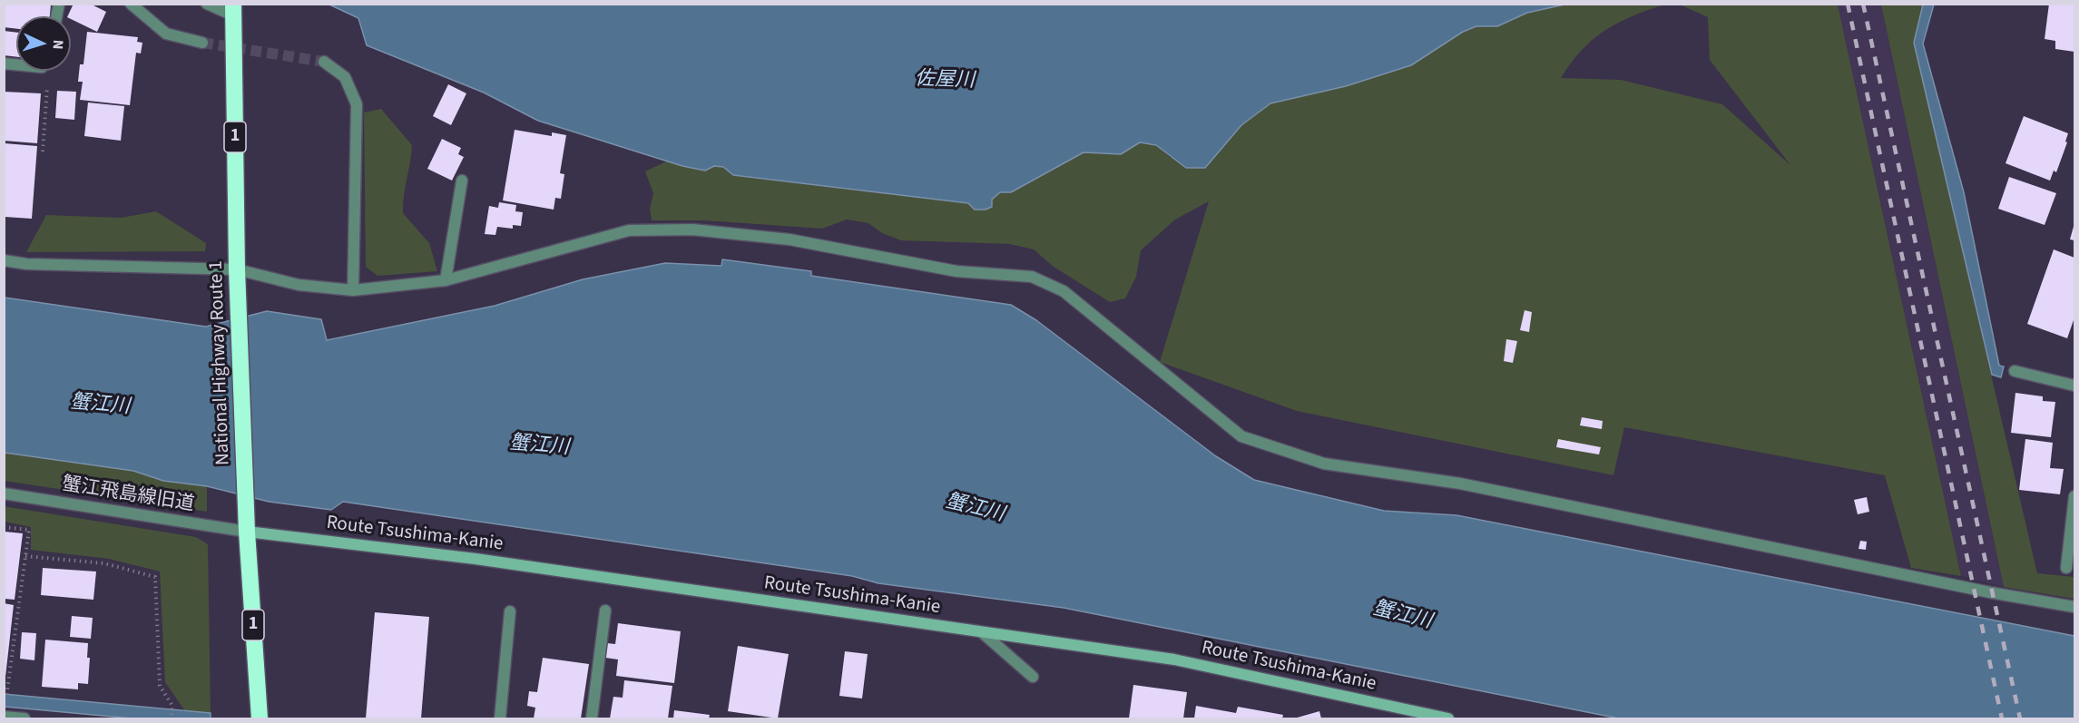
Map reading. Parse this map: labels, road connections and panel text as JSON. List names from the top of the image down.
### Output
{
  "streets": {
    "highway": ["1", "National Highway Route 1"],
    "main road": ["Route Tsushima-Kanie"],
    "street": ["蟹江飛島線旧道"]
  },
  "crossings": [
    ["National Highway Route 1", "蟹江飛島線旧道"],
    ["National Highway Route 1", "Route Tsushima-Kanie"],
    ["蟹江飛島線旧道", "Route Tsushima-Kanie"]
  ],
  "water": ["佐屋川", "蟹江川"],
  "north": "right"
}
